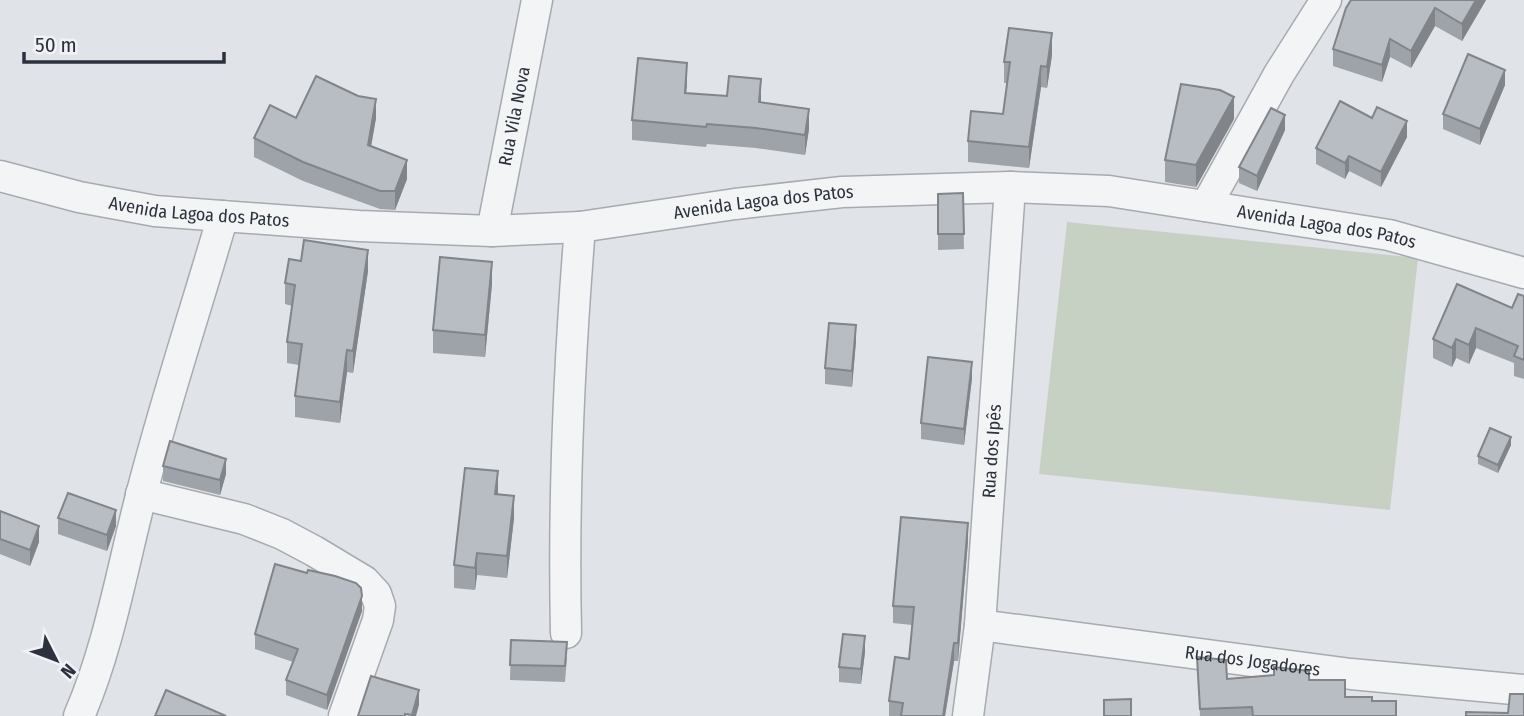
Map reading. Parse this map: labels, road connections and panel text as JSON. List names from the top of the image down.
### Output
{
  "streets": {
    "street": [
      "Rua Vila Nova",
      "Avenida Lagoa dos Patos",
      "Rua dos Ipês",
      "Rua dos Jogadores"
    ]
  },
  "crossings": [
    ["Rua Vila Nova", "Avenida Lagoa dos Patos"],
    ["Avenida Lagoa dos Patos", "Rua dos Ipês"],
    ["Rua dos Ipês", "Rua dos Jogadores"]
  ],
  "scale_bar": "50 m",
  "north": "bottom right"
}
